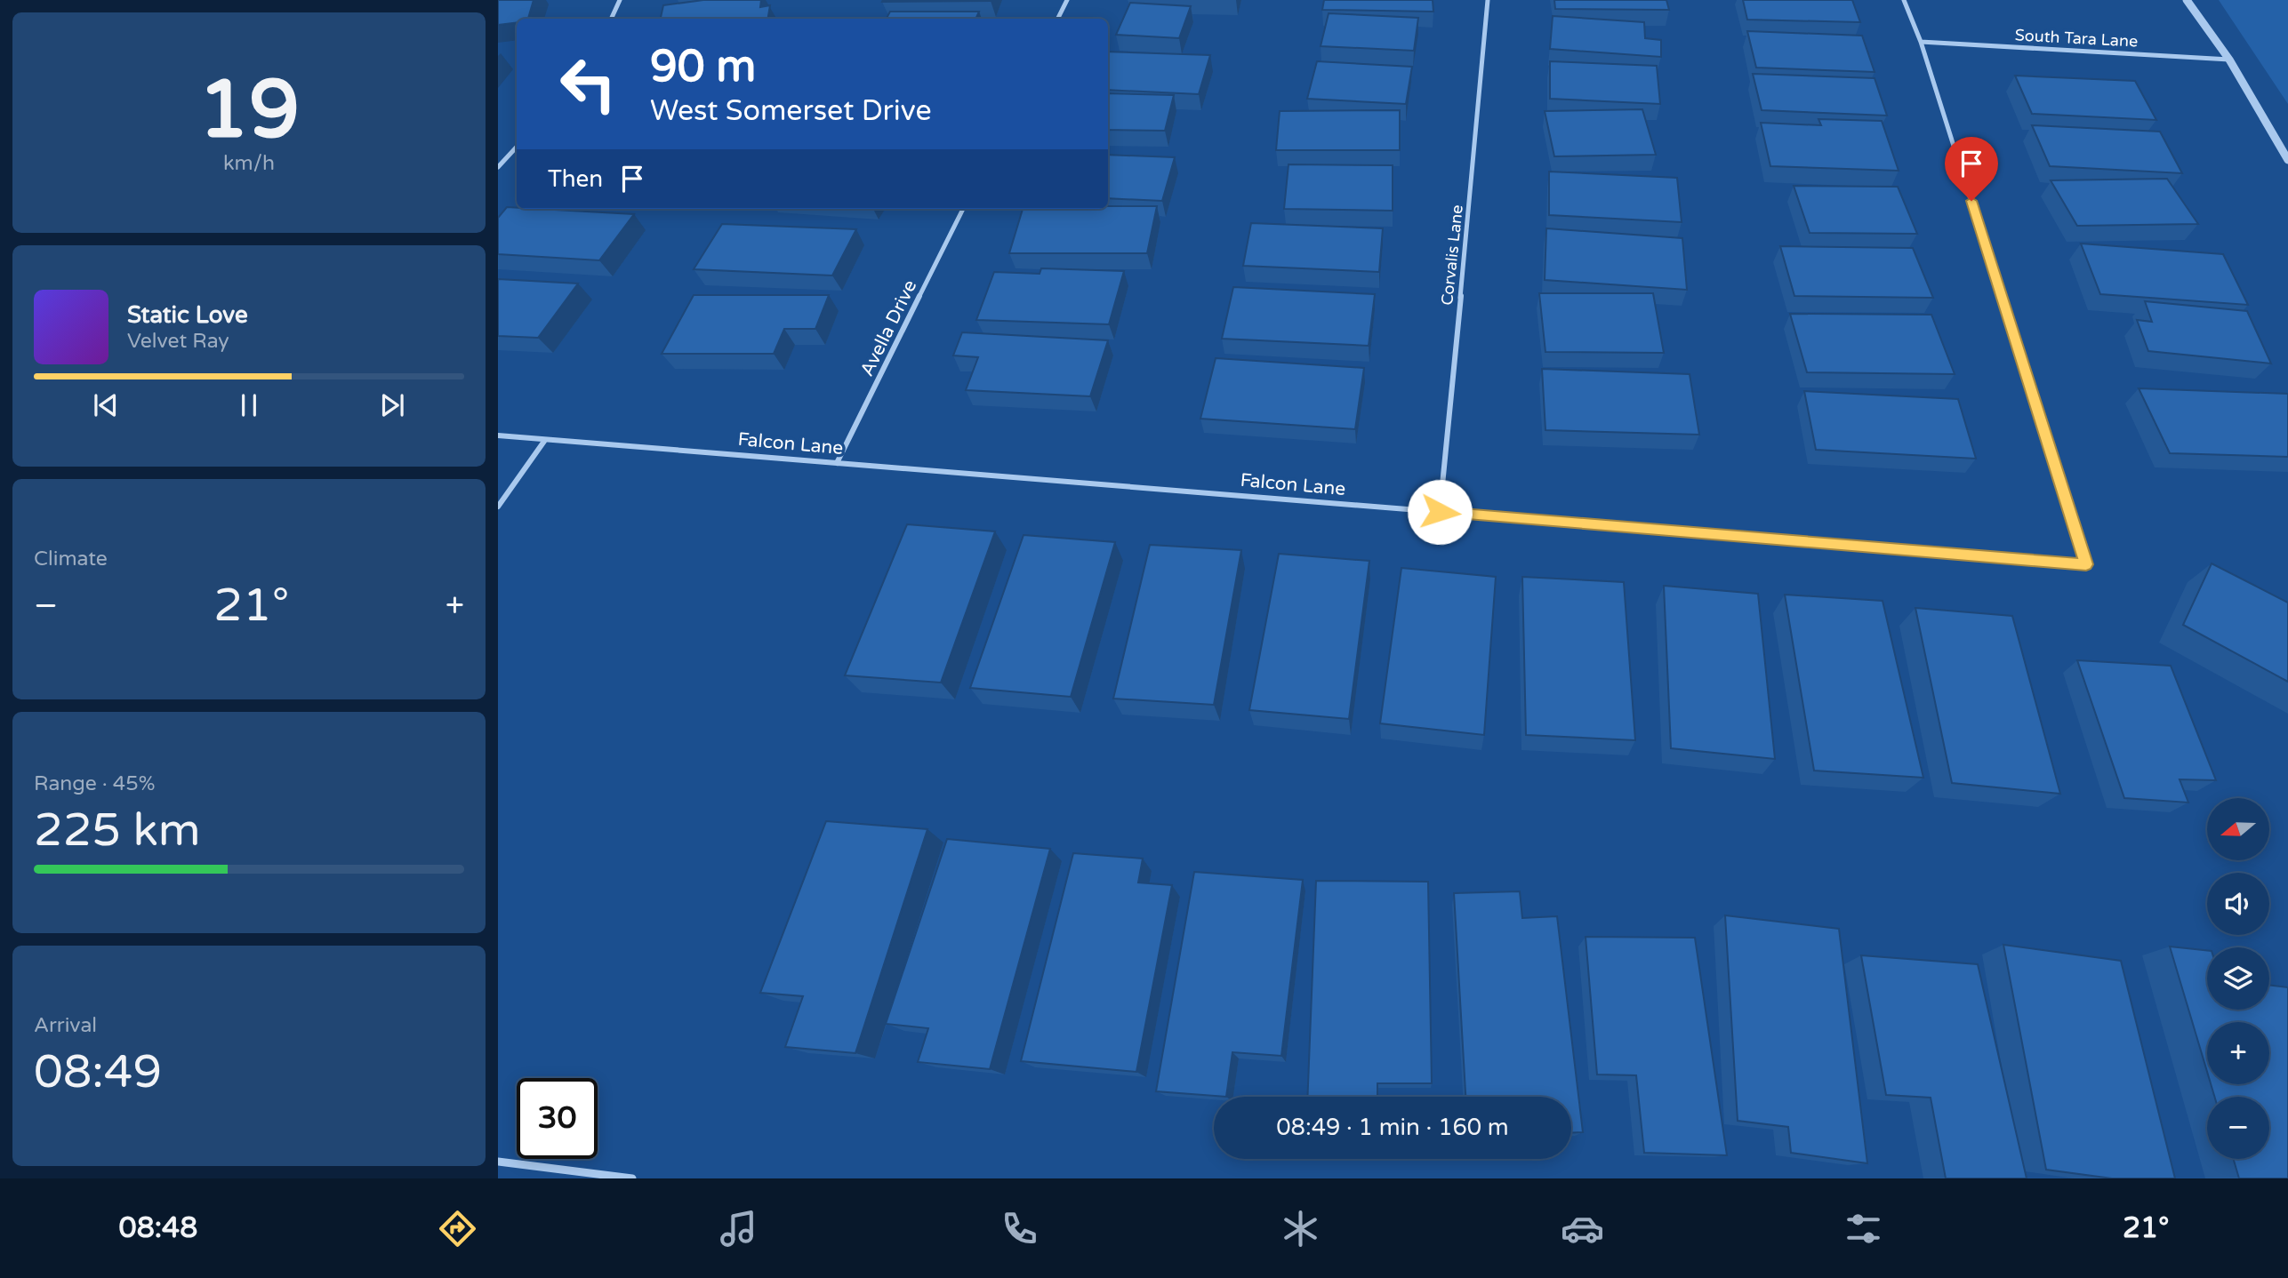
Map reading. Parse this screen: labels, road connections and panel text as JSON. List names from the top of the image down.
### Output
{
  "streets": {
    "street": [
      "South Tara Lane",
      "Corvalis Lane",
      "Avella Drive",
      "Falcon Lane"
    ]
  },
  "crossings": [
    ["South Tara Lane", "Falcon Lane"],
    ["Corvalis Lane", "Falcon Lane"],
    ["Avella Drive", "Falcon Lane"]
  ],
  "north": "left",
  "page": {
    "tile": [
      ["19", "km/h"],
      "Climate",
      ["Range · 45%", "225 km"],
      ["Arrival", "08:49"]
    ],
    "turn": ["90 m", "West Somerset Drive"],
    "then": "Then",
    "song": ["Static Love", "Velvet Ray"],
    "heat": ["−", "21°", "+"],
    "map_buttons": ["+", "−"],
    "limit": "30",
    "trip": "08:49 · 1 min · 160 m",
    "tabs": ["08:48", "21°"]
  }
}
